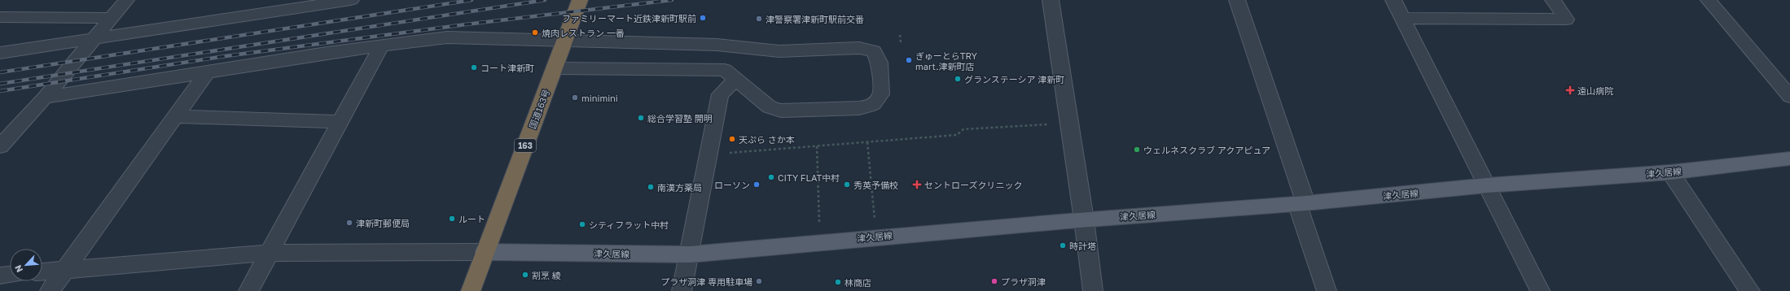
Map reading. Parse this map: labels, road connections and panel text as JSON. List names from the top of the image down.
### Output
{
  "streets": {
    "highway": ["国道163号", "163"],
    "main road": ["津久居線"]
  },
  "crossings": [
    ["国道163号", "津久居線"]
  ],
  "places": {
    "other": [
      "ファミリーマート近鉄津新町駅前",
      "津警察署津新町駅前交番",
      "焼肉レストラン 一番",
      "ぎゅーとらTRY mart.津新町店",
      "コート津新町",
      "グランステーシア 津新町",
      "minimini",
      "総合学習塾 開明",
      "天ぷら さか本",
      "ウェルネスクラブ アクアピュア",
      "CITY FLAT中村",
      "ローソン",
      "秀英予備校",
      "南漢方薬局",
      "ルート",
      "津新町郵便局",
      "シティフラット中村",
      "時計塔",
      "割烹 綾",
      "プラザ洞津 専用駐車場",
      "プラザ洞津",
      "林商店"
    ],
    "health": ["遠山病院", "セントローズクリニック"]
  },
  "north": "bottom left"
}
